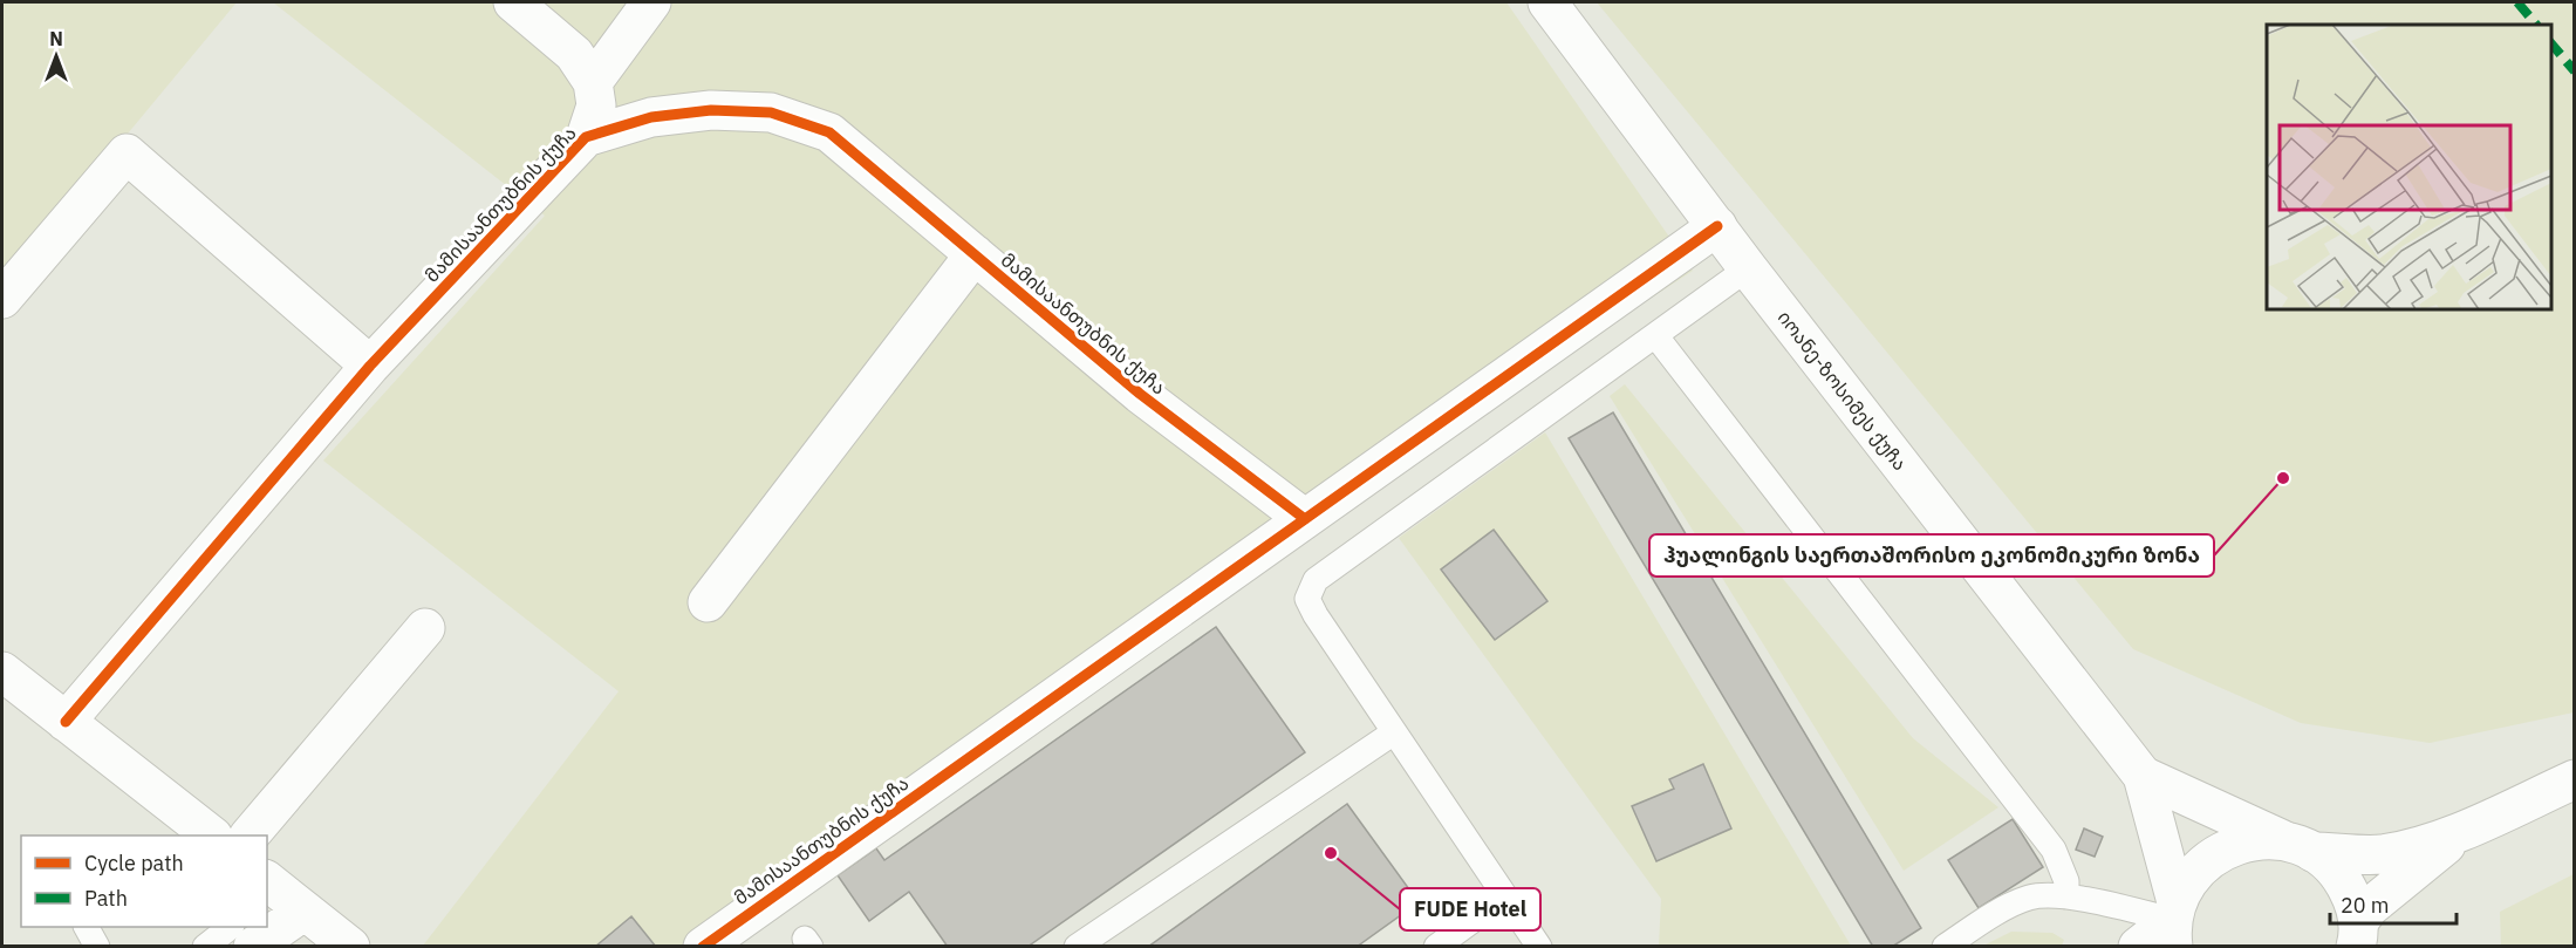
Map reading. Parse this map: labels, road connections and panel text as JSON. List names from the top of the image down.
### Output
{
  "streets": {
    "street": ["მამისაანთუბნის ქუჩა", "იოანე-ზოსიმეს ქუჩა"]
  },
  "crossings": [
    ["მამისაანთუბნის ქუჩა", "იოანე-ზოსიმეს ქუჩა"]
  ],
  "places": ["ჰუალინგის საერთაშორისო ეკონომიკური ზონა", "FUDE Hotel"],
  "legend": ["Cycle path", "Path"],
  "scale_bar": "20 m",
  "north": "top"
}
